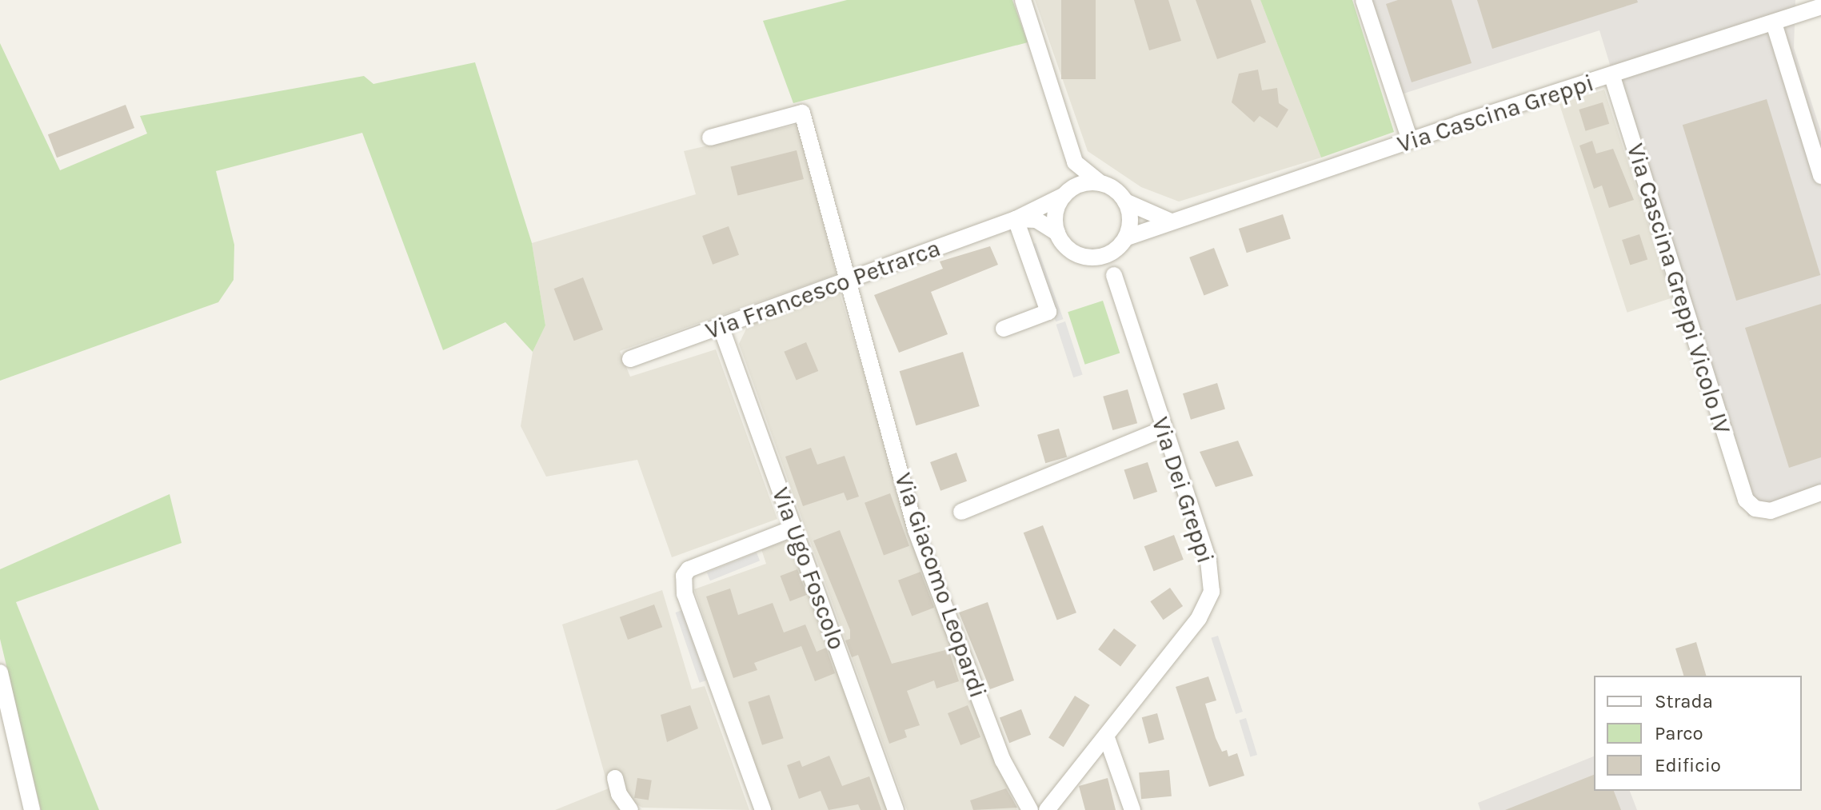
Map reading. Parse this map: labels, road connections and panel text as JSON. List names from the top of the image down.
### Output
{
  "streets": {
    "street": [
      "Via Cascina Greppi",
      "Via Cascina Greppi Vicolo IV",
      "Via Francesco Petrarca",
      "Via Dei Greppi",
      "Via Ugo Foscolo",
      "Via Giacomo Leopardi"
    ]
  },
  "crossings": [
    ["Via Cascina Greppi", "Via Cascina Greppi Vicolo IV"],
    ["Via Cascina Greppi", "Via Francesco Petrarca"],
    ["Via Francesco Petrarca", "Via Ugo Foscolo"],
    ["Via Francesco Petrarca", "Via Giacomo Leopardi"]
  ],
  "legend": ["Strada", "Parco", "Edificio"]
}
